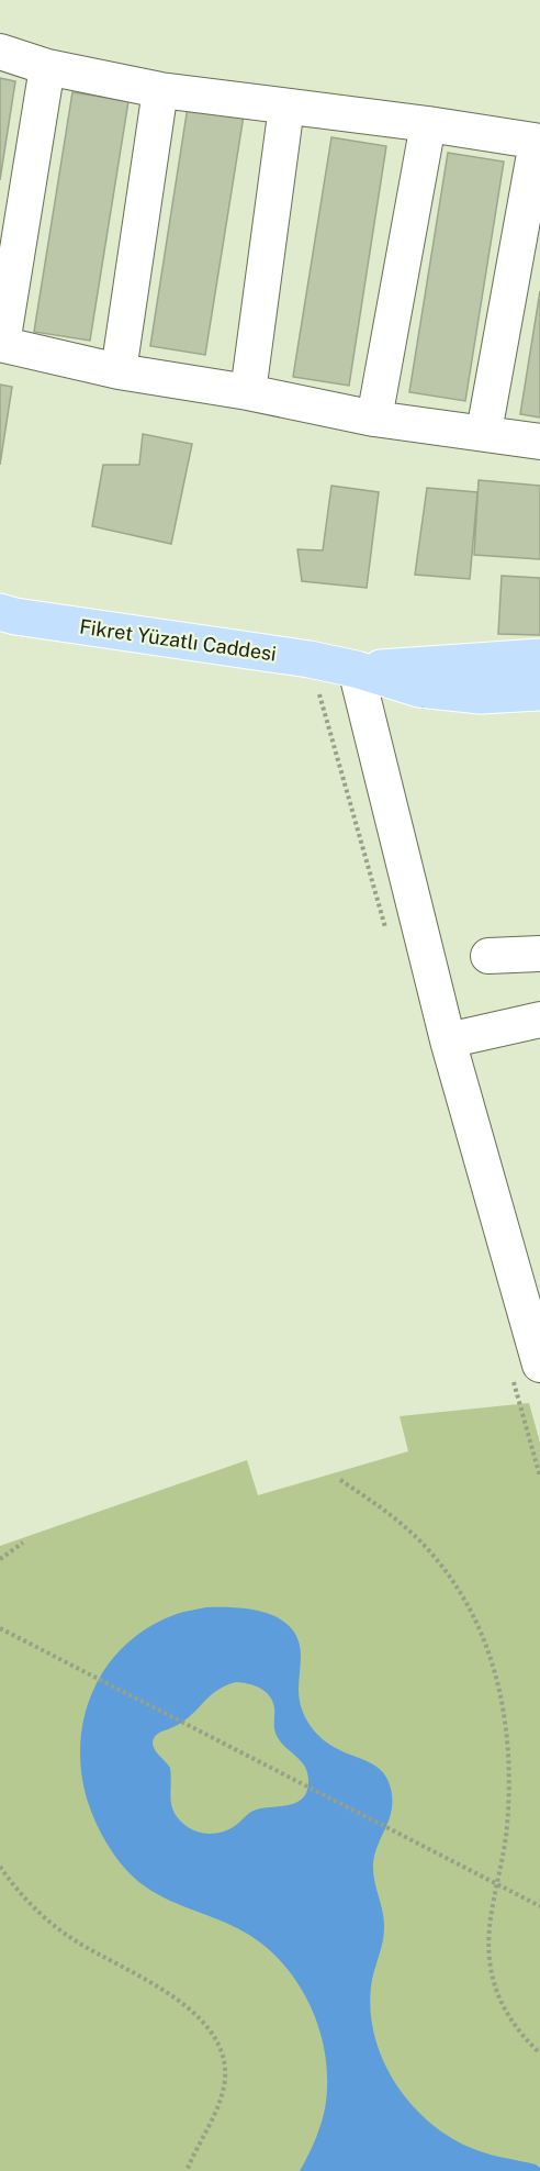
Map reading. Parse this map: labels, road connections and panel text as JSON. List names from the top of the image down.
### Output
{
  "streets": {
    "main road": ["Fikret Yüzatlı Caddesi"]
  }
}
